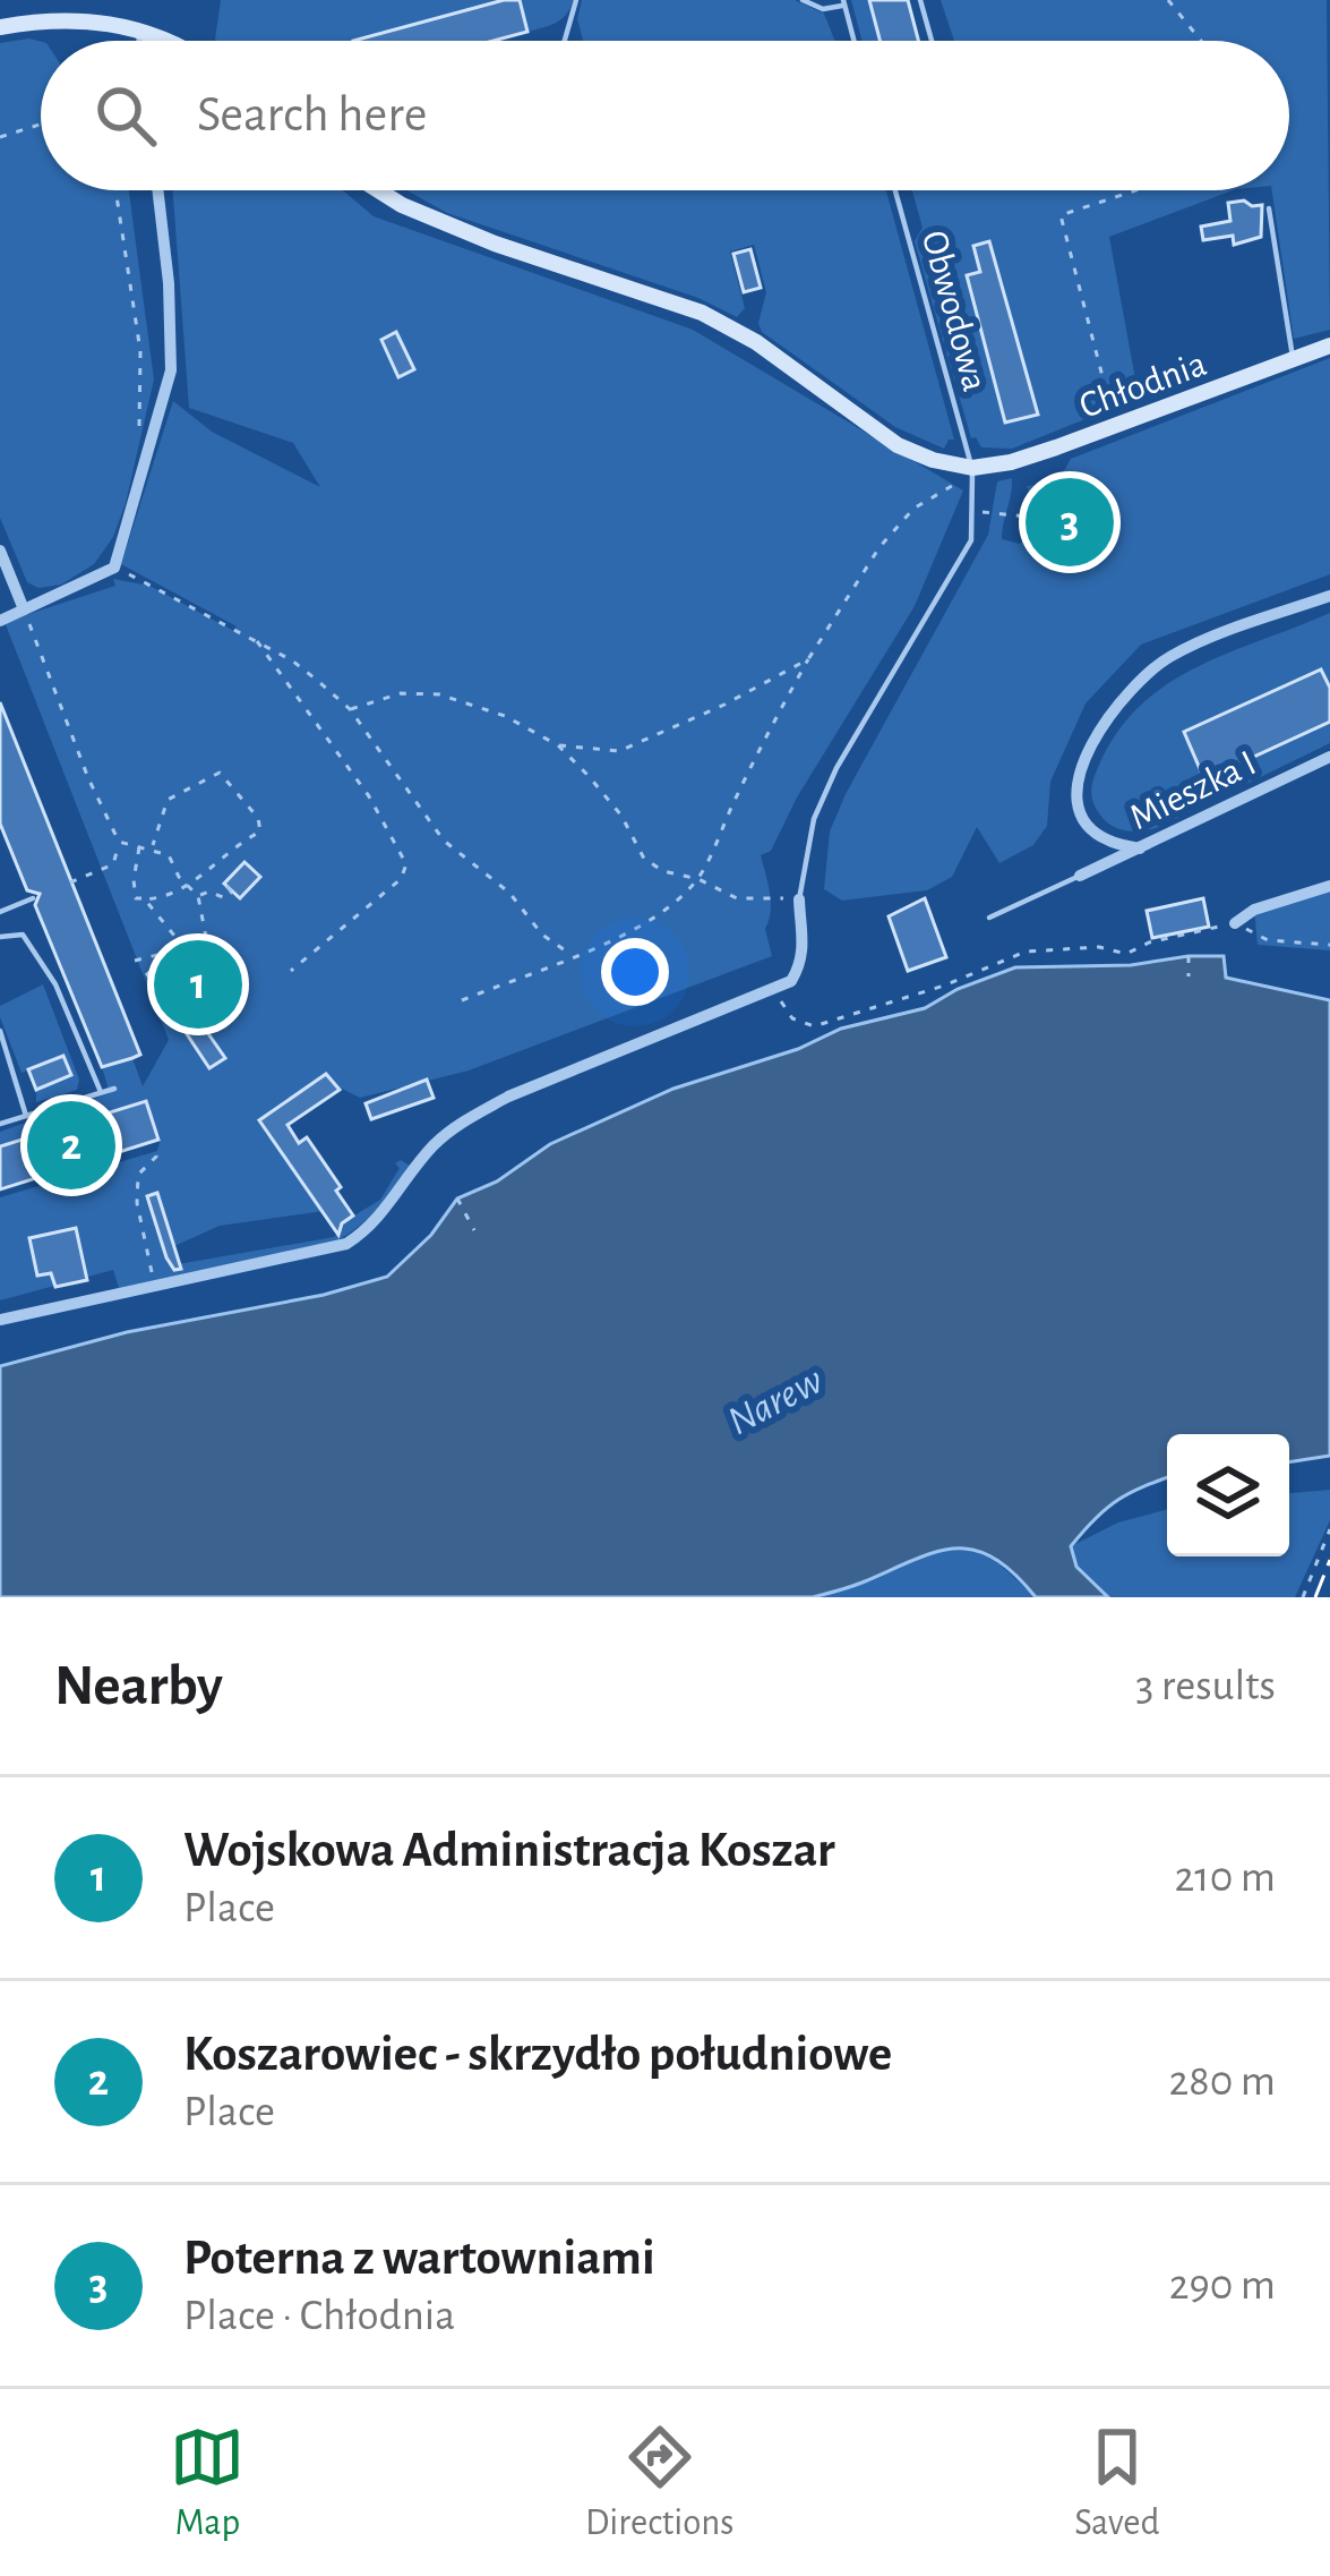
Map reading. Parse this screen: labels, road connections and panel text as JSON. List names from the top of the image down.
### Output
{
  "streets": {
    "street": ["Chłodnia", "Mieszka I"],
    "lane": ["Obwodowa"]
  },
  "crossings": [
    ["Obwodowa", "Chłodnia"]
  ],
  "water": ["Narew"],
  "page": {
    "search": "Search here",
    "pins": ["3", "1", "2"],
    "heading": ["Nearby", "3 results"],
    "list": [
      {
        "mark": "1",
        "name": "Wojskowa Administracja Koszar",
        "note": "Place",
        "value": "210 m"
      },
      {
        "mark": "2",
        "name": "Koszarowiec - skrzydło południowe",
        "note": "Place",
        "value": "280 m"
      },
      {
        "mark": "3",
        "name": "Poterna z wartowniami",
        "note": "Place · Chłodnia",
        "value": "290 m"
      }
    ],
    "nav": ["Map", "Directions", "Saved"]
  }
}
